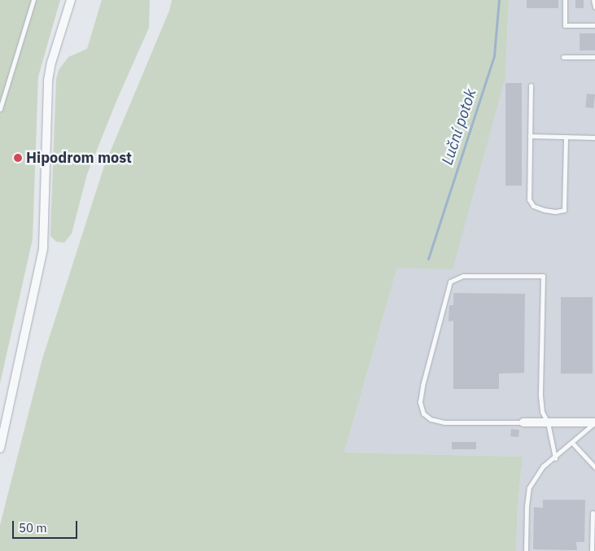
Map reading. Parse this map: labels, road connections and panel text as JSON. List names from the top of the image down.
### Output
{
  "water": ["Luční potok"],
  "places": ["Hipodrom most"],
  "scale_bar": "50 m"
}
